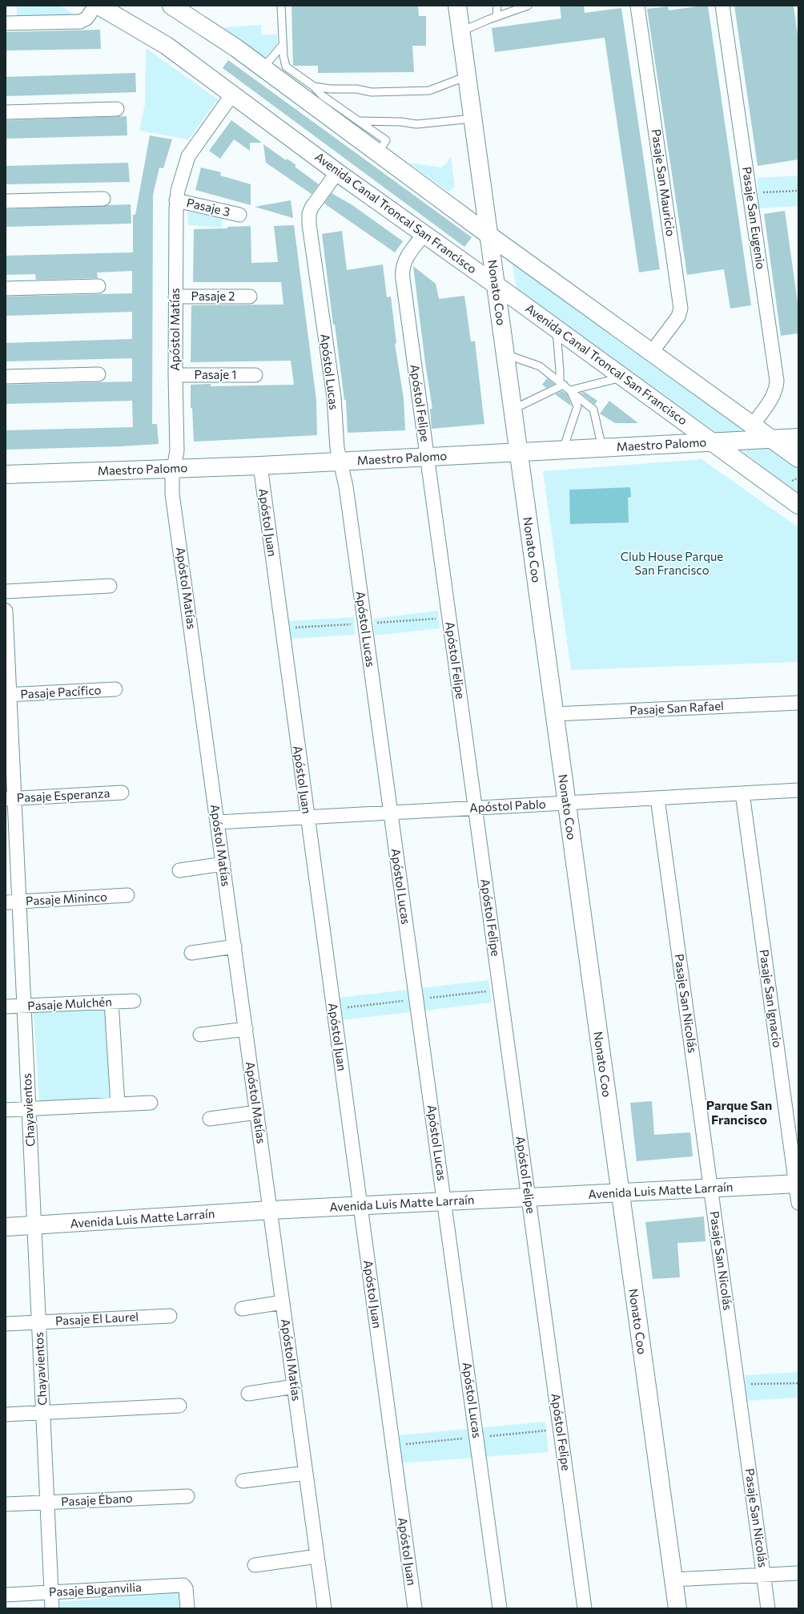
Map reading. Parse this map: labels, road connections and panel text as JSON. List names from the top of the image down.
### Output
{
  "streets": {
    "street": [
      "Pasaje San Mauricio",
      "Pasaje 3",
      "Avenida Canal Troncal San Francisco",
      "Pasaje San Eugenio",
      "Nonato Coo",
      "Pasaje 2",
      "Apóstol Matías",
      "Apóstol Lucas",
      "Pasaje 1",
      "Apóstol Felipe",
      "Maestro Palomo",
      "Apóstol Juan",
      "Pasaje Pacífico",
      "Pasaje San Rafael",
      "Pasaje Esperanza",
      "Apóstol Pablo",
      "Pasaje Mininco",
      "Pasaje San Ignacio",
      "Pasaje San Nicolás",
      "Pasaje Mulchén",
      "Chayavientos",
      "Avenida Luis Matte Larraín",
      "Pasaje El Laurel",
      "Pasaje Ébano",
      "Pasaje Buganvilia"
    ]
  },
  "crossings": [
    ["Pasaje 3", "Apóstol Matías"],
    ["Avenida Canal Troncal San Francisco", "Nonato Coo"],
    ["Avenida Canal Troncal San Francisco", "Apóstol Matías"],
    ["Avenida Canal Troncal San Francisco", "Apóstol Lucas"],
    ["Avenida Canal Troncal San Francisco", "Apóstol Felipe"],
    ["Avenida Canal Troncal San Francisco", "Maestro Palomo"],
    ["Nonato Coo", "Maestro Palomo"],
    ["Nonato Coo", "Pasaje San Rafael"],
    ["Nonato Coo", "Apóstol Pablo"],
    ["Nonato Coo", "Avenida Luis Matte Larraín"],
    ["Pasaje 2", "Apóstol Matías"],
    ["Apóstol Matías", "Pasaje 1"],
    ["Apóstol Matías", "Maestro Palomo"],
    ["Apóstol Matías", "Apóstol Pablo"],
    ["Apóstol Matías", "Avenida Luis Matte Larraín"],
    ["Apóstol Lucas", "Maestro Palomo"],
    ["Apóstol Lucas", "Apóstol Pablo"],
    ["Apóstol Lucas", "Avenida Luis Matte Larraín"],
    ["Apóstol Felipe", "Maestro Palomo"],
    ["Apóstol Felipe", "Apóstol Pablo"],
    ["Apóstol Felipe", "Avenida Luis Matte Larraín"],
    ["Maestro Palomo", "Apóstol Juan"],
    ["Apóstol Juan", "Apóstol Pablo"],
    ["Apóstol Juan", "Avenida Luis Matte Larraín"],
    ["Pasaje Pacífico", "Chayavientos"],
    ["Pasaje Esperanza", "Chayavientos"],
    ["Apóstol Pablo", "Pasaje San Ignacio"],
    ["Apóstol Pablo", "Pasaje San Nicolás"],
    ["Pasaje Mininco", "Chayavientos"],
    ["Pasaje San Ignacio", "Avenida Luis Matte Larraín"],
    ["Pasaje San Nicolás", "Avenida Luis Matte Larraín"],
    ["Pasaje Mulchén", "Chayavientos"],
    ["Chayavientos", "Avenida Luis Matte Larraín"],
    ["Chayavientos", "Pasaje El Laurel"],
    ["Chayavientos", "Pasaje Ébano"],
    ["Chayavientos", "Pasaje Buganvilia"]
  ],
  "districts": ["Parque San Francisco"],
  "parks": ["Club House Parque San Francisco"]
}
